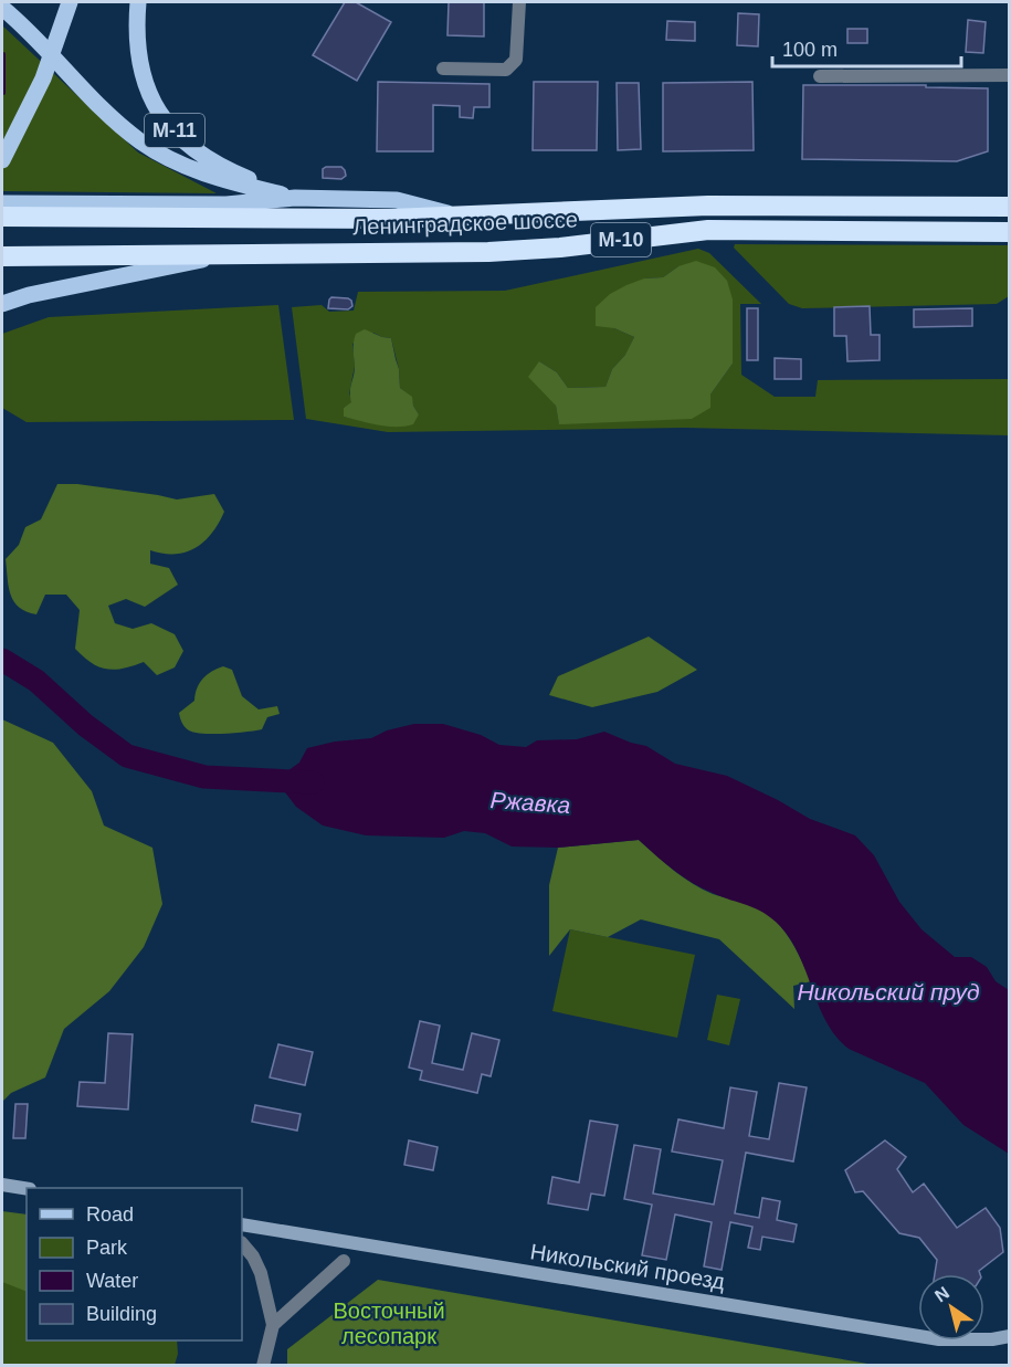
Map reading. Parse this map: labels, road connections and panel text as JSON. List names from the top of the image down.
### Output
{
  "streets": {
    "highway": ["Ленинградское шоссе", "М-10"],
    "main road": ["М-11"],
    "street": ["Никольский проезд"]
  },
  "crossings": [
    ["М-11", "М-10"],
    ["Ленинградское шоссе", "М-10"]
  ],
  "water": ["Ржавка", "Никольский пруд"],
  "parks": ["Восточный лесопарк"],
  "legend": [
    "Road",
    "Park",
    "Water",
    "Building"
  ],
  "scale_bar": "100 m",
  "north": "top left"
}
